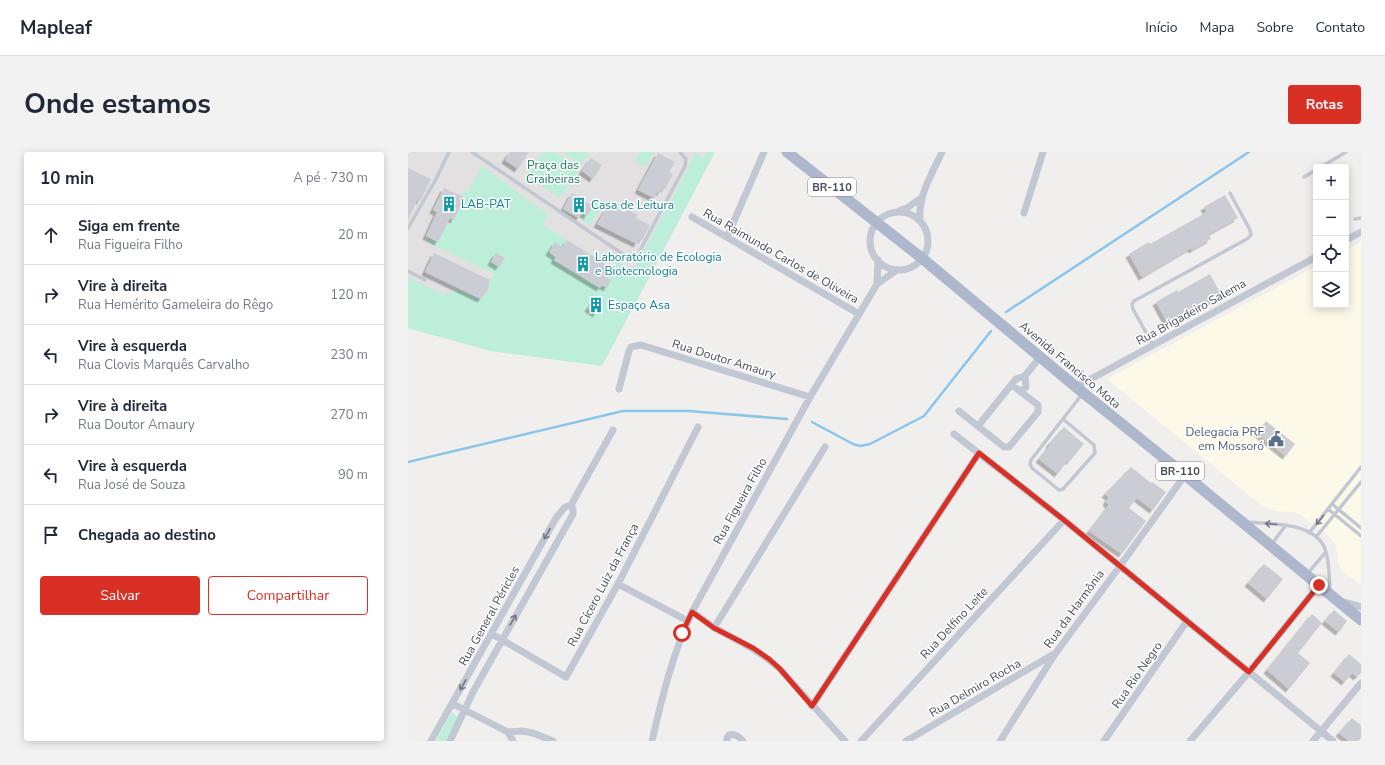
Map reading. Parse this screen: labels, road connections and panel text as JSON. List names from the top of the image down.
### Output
{
  "streets": {
    "main road": ["BR-110", "Avenida Francisco Mota"],
    "street": [
      "Rua Raimundo Carlos de Oliveira",
      "Rua Brigadeiro Salema",
      "Rua Doutor Amaury",
      "Rua Figueira Filho",
      "Rua Cícero Luiz da França",
      "Rua da Harmônia",
      "Rua General Péricles",
      "Rua Delfino Leite",
      "Rua Rio Negro",
      "Rua Delmiro Rocha"
    ]
  },
  "crossings": [
    ["Rua Raimundo Carlos de Oliveira", "Rua Figueira Filho"],
    ["Rua Brigadeiro Salema", "Avenida Francisco Mota"],
    ["Rua Doutor Amaury", "Rua Figueira Filho"],
    ["Avenida Francisco Mota", "Rua Figueira Filho"],
    ["Avenida Francisco Mota", "Rua da Harmônia"],
    ["Rua Cícero Luiz da França", "Rua General Péricles"],
    ["Rua da Harmônia", "Rua Delmiro Rocha"]
  ],
  "parks": ["Praça das Craibeiras"],
  "places": {
    "building": [
      "LAB-PAT",
      "Casa de Leitura",
      "Laboratório de Ecologia e Biotecnologia",
      "Espaço Asa"
    ],
    "public building": ["Delegacia PRF em Mossoró"]
  },
  "page": {
    "header": "Mapleaf",
    "nav": [
      "Início",
      "Mapa",
      "Sobre",
      "Contato"
    ],
    "title": "Onde estamos",
    "buttons": [
      "Rotas",
      ["Salvar", "Compartilhar"]
    ],
    "heading": ["10 min", "A pé · 730 m"],
    "map_buttons": ["+", "−"],
    "list": [
      ["Siga em frente", "Rua Figueira Filho", "20 m"],
      ["Vire à direita", "Rua Hemérito Gameleira do Rêgo", "120 m"],
      ["Vire à esquerda", "Rua Clovis Marquês Carvalho", "230 m"],
      ["Vire à direita", "Rua Doutor Amaury", "270 m"],
      ["Vire à esquerda", "Rua José de Souza", "90 m"],
      "Chegada ao destino"
    ]
  }
}
